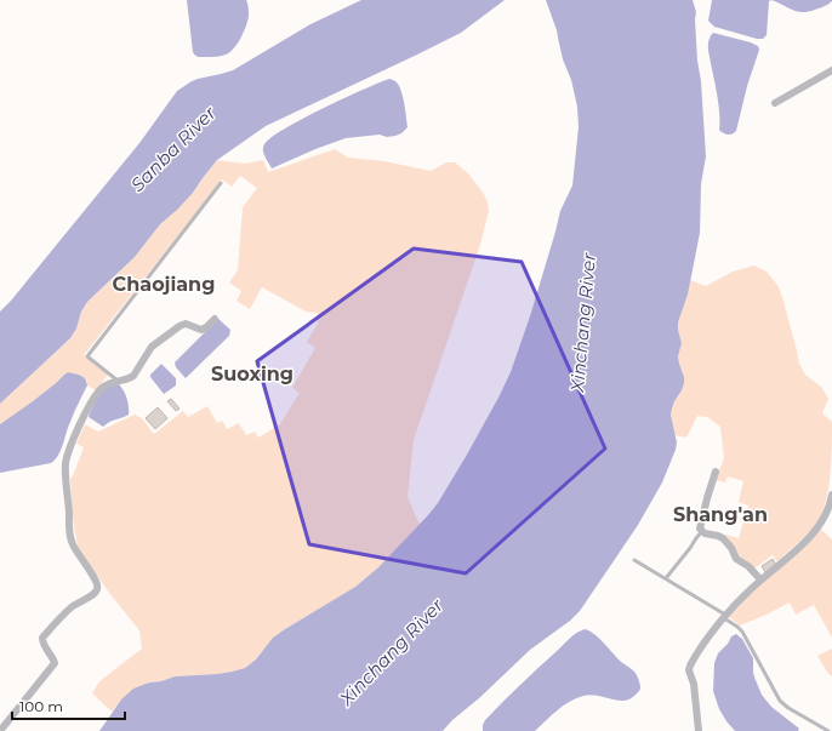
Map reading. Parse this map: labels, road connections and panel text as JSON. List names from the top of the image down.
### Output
{
  "districts": ["Chaojiang", "Suoxing", "Shang'an"],
  "water": ["Sanba River", "Xinchang River"],
  "scale_bar": "100 m"
}
